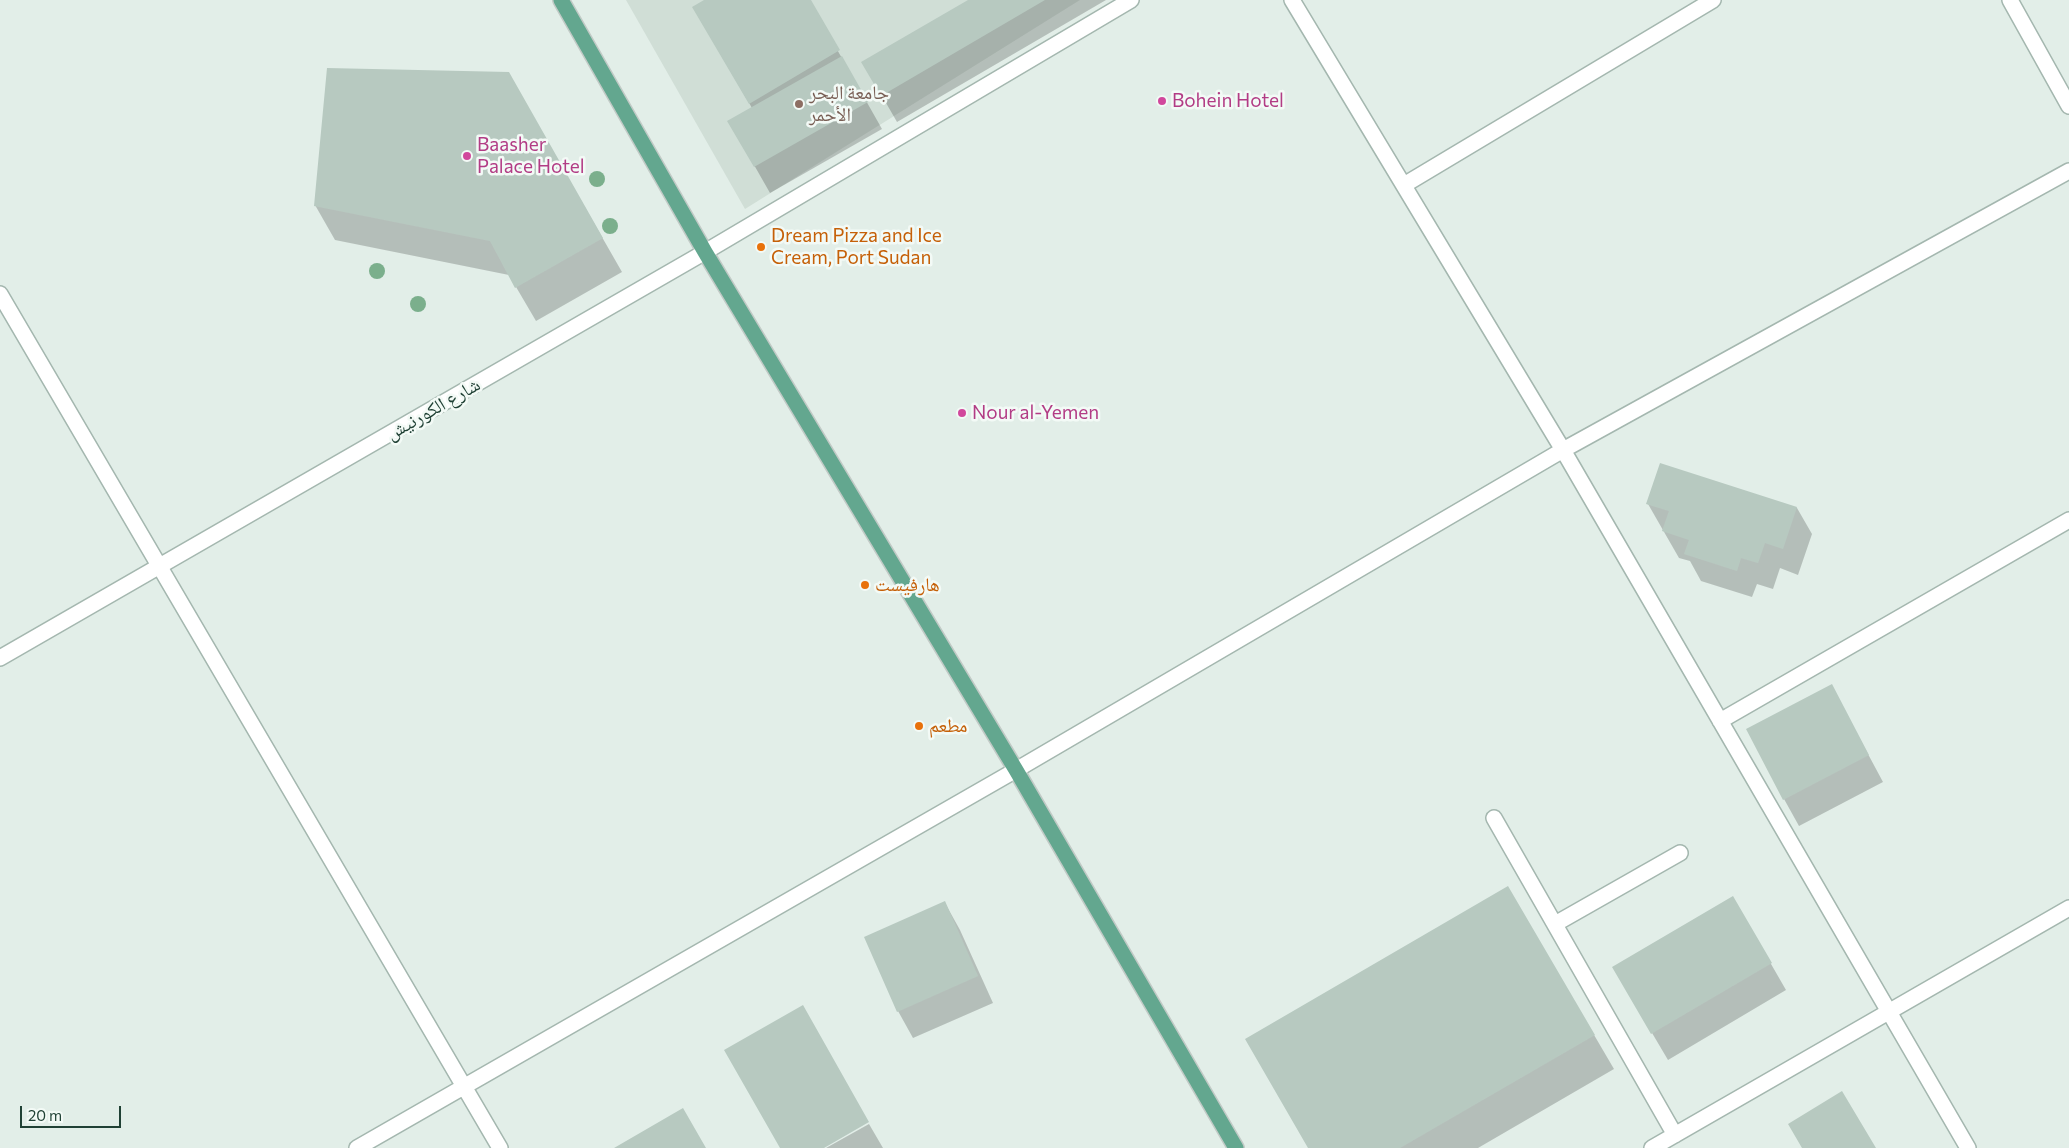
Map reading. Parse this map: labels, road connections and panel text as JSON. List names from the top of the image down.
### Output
{
  "streets": {
    "street": ["شارع الكورنيش"]
  },
  "places": [
    "Bohein Hotel",
    "جامعة البحر الأحمر",
    "Baasher Palace Hotel",
    "Dream Pizza and Ice Cream, Port Sudan",
    "Nour al-Yemen",
    "هارفيست",
    "مطعم"
  ],
  "scale_bar": "20 m"
}
